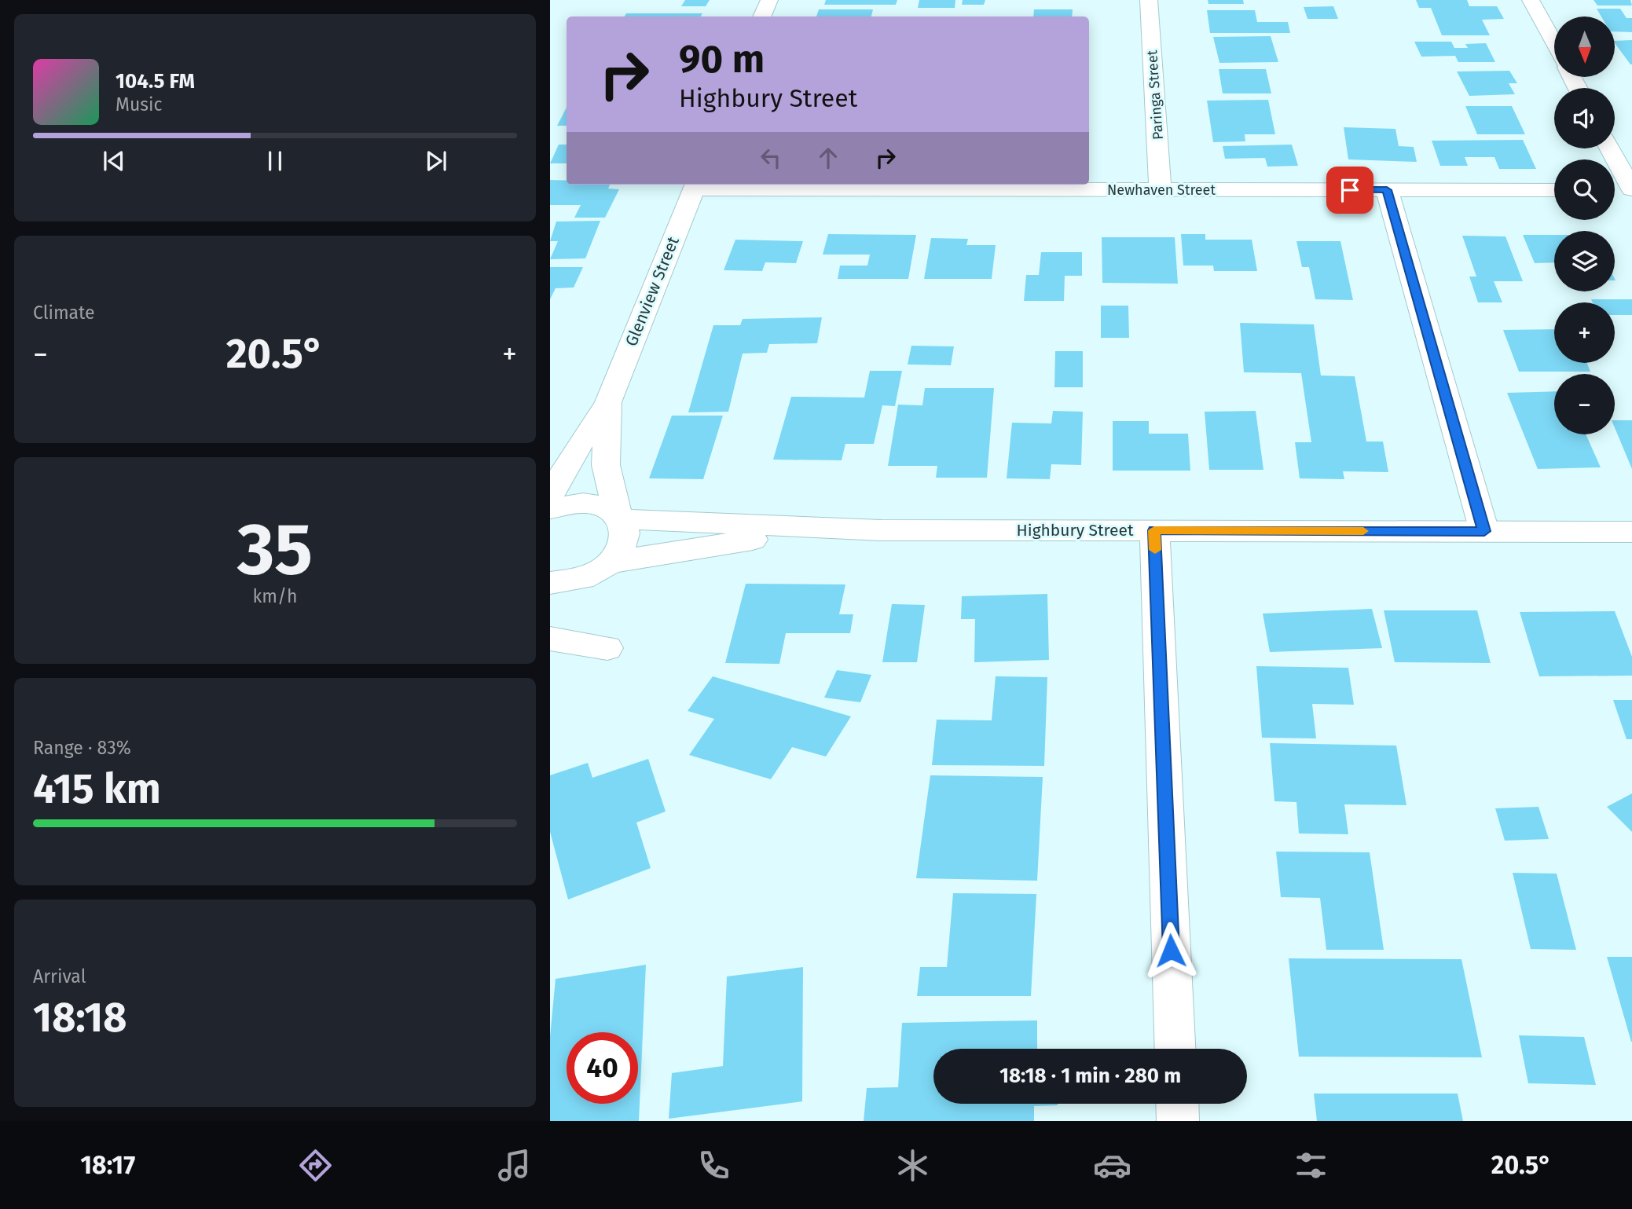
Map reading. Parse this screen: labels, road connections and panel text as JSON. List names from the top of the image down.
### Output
{
  "streets": {
    "street": [
      "Paringa Street",
      "Newhaven Street",
      "Glenview Street",
      "Highbury Street"
    ]
  },
  "crossings": [
    ["Paringa Street", "Newhaven Street"],
    ["Newhaven Street", "Glenview Street"],
    ["Glenview Street", "Highbury Street"]
  ],
  "north": "bottom",
  "page": {
    "map_buttons": ["+", "−"],
    "turn": ["90 m", "Highbury Street"],
    "song": ["104.5 FM", "Music"],
    "tile": [
      "Climate",
      ["35", "km/h"],
      ["Range · 83%", "415 km"],
      ["Arrival", "18:18"]
    ],
    "heat": ["−", "20.5°", "+"],
    "limit": "40",
    "trip": "18:18 · 1 min · 280 m",
    "tabs": ["18:17", "20.5°"]
  }
}
